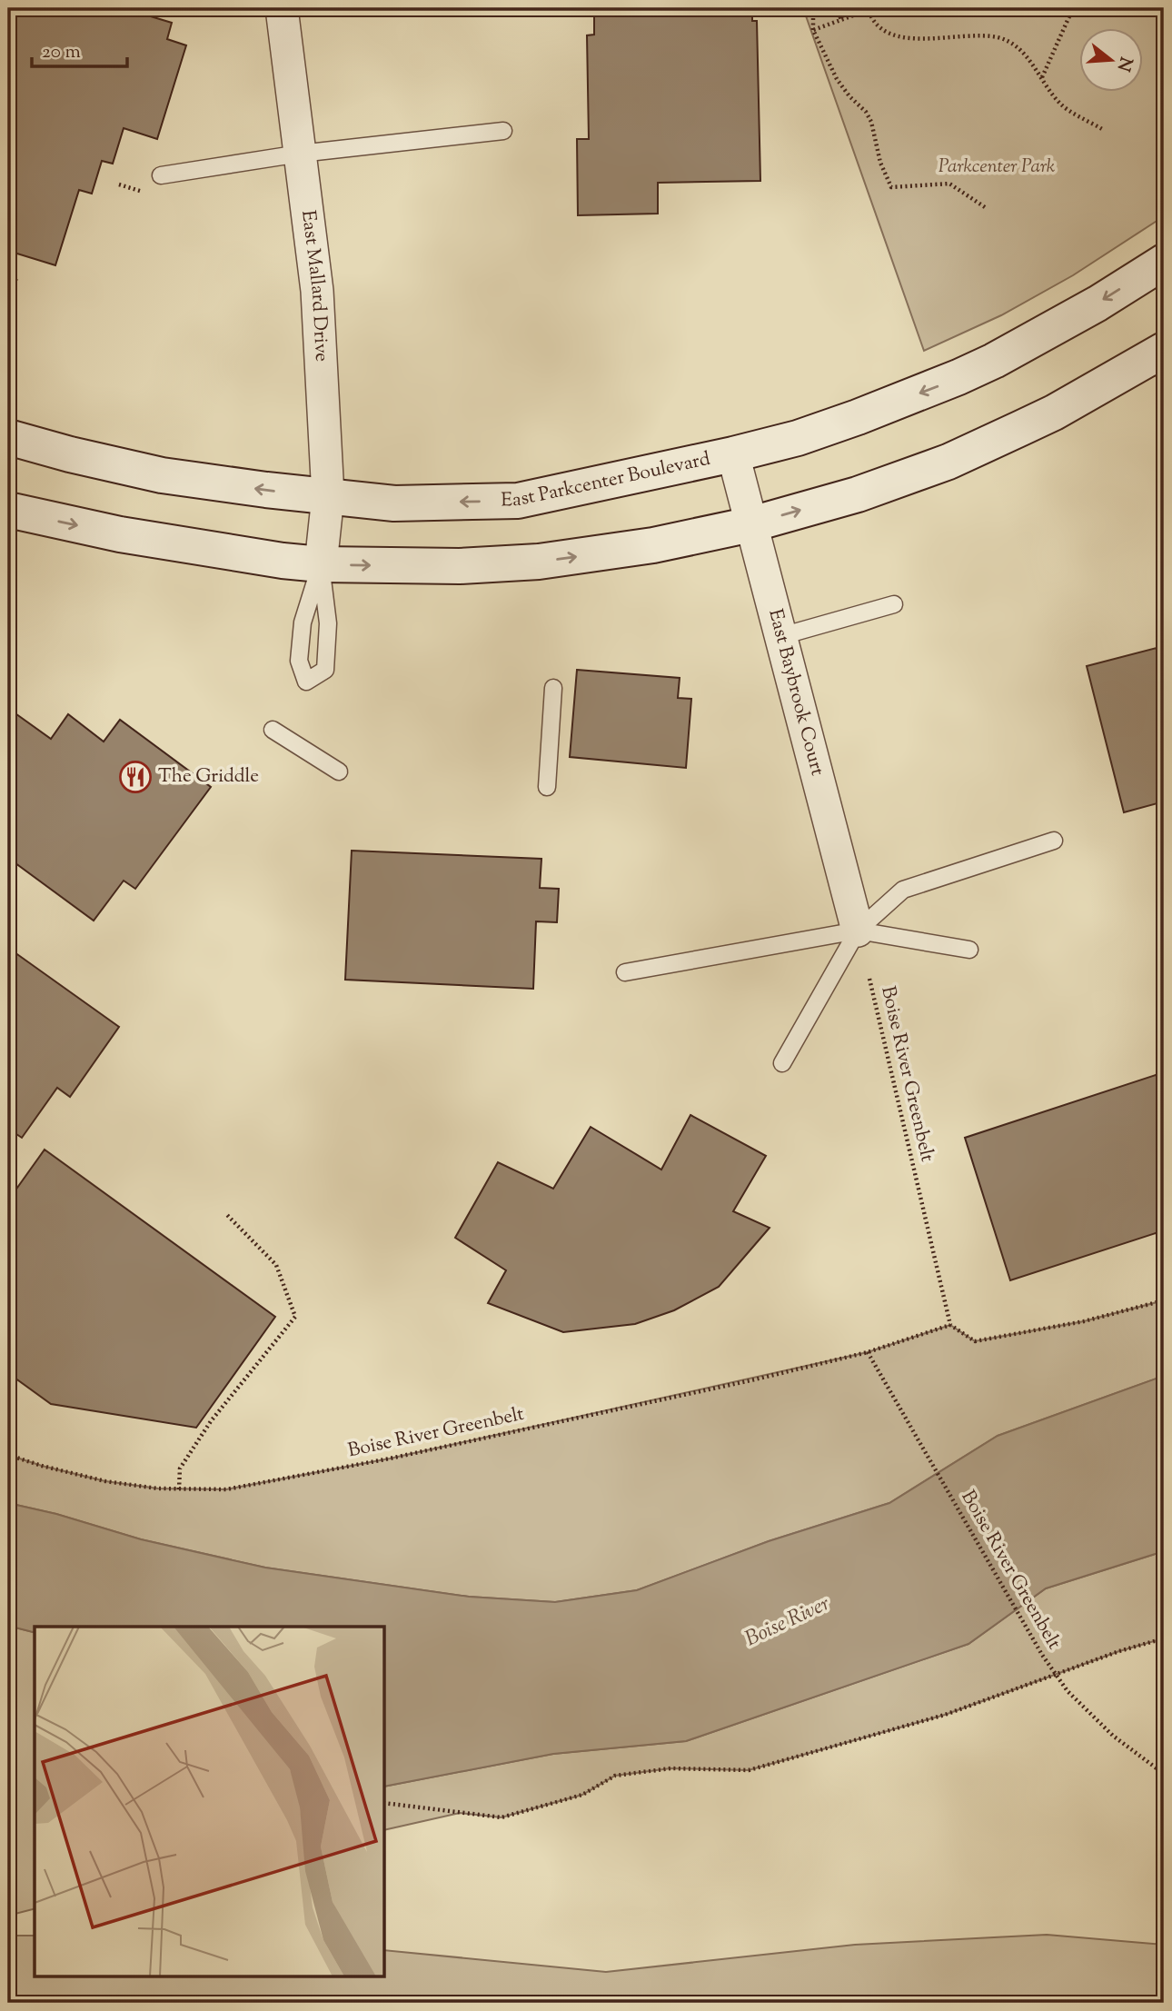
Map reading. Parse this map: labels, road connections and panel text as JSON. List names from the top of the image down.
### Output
{
  "streets": {
    "main road": ["East Parkcenter Boulevard"],
    "street": ["East Mallard Drive", "East Baybrook Court"],
    "path": ["Boise River Greenbelt"]
  },
  "crossings": [
    ["East Mallard Drive", "East Parkcenter Boulevard"],
    ["East Parkcenter Boulevard", "East Baybrook Court"]
  ],
  "water": ["Boise River"],
  "parks": ["Parkcenter Park"],
  "places": {
    "restaurant": ["The Griddle"]
  },
  "scale_bar": "20 m",
  "north": "right"
}
